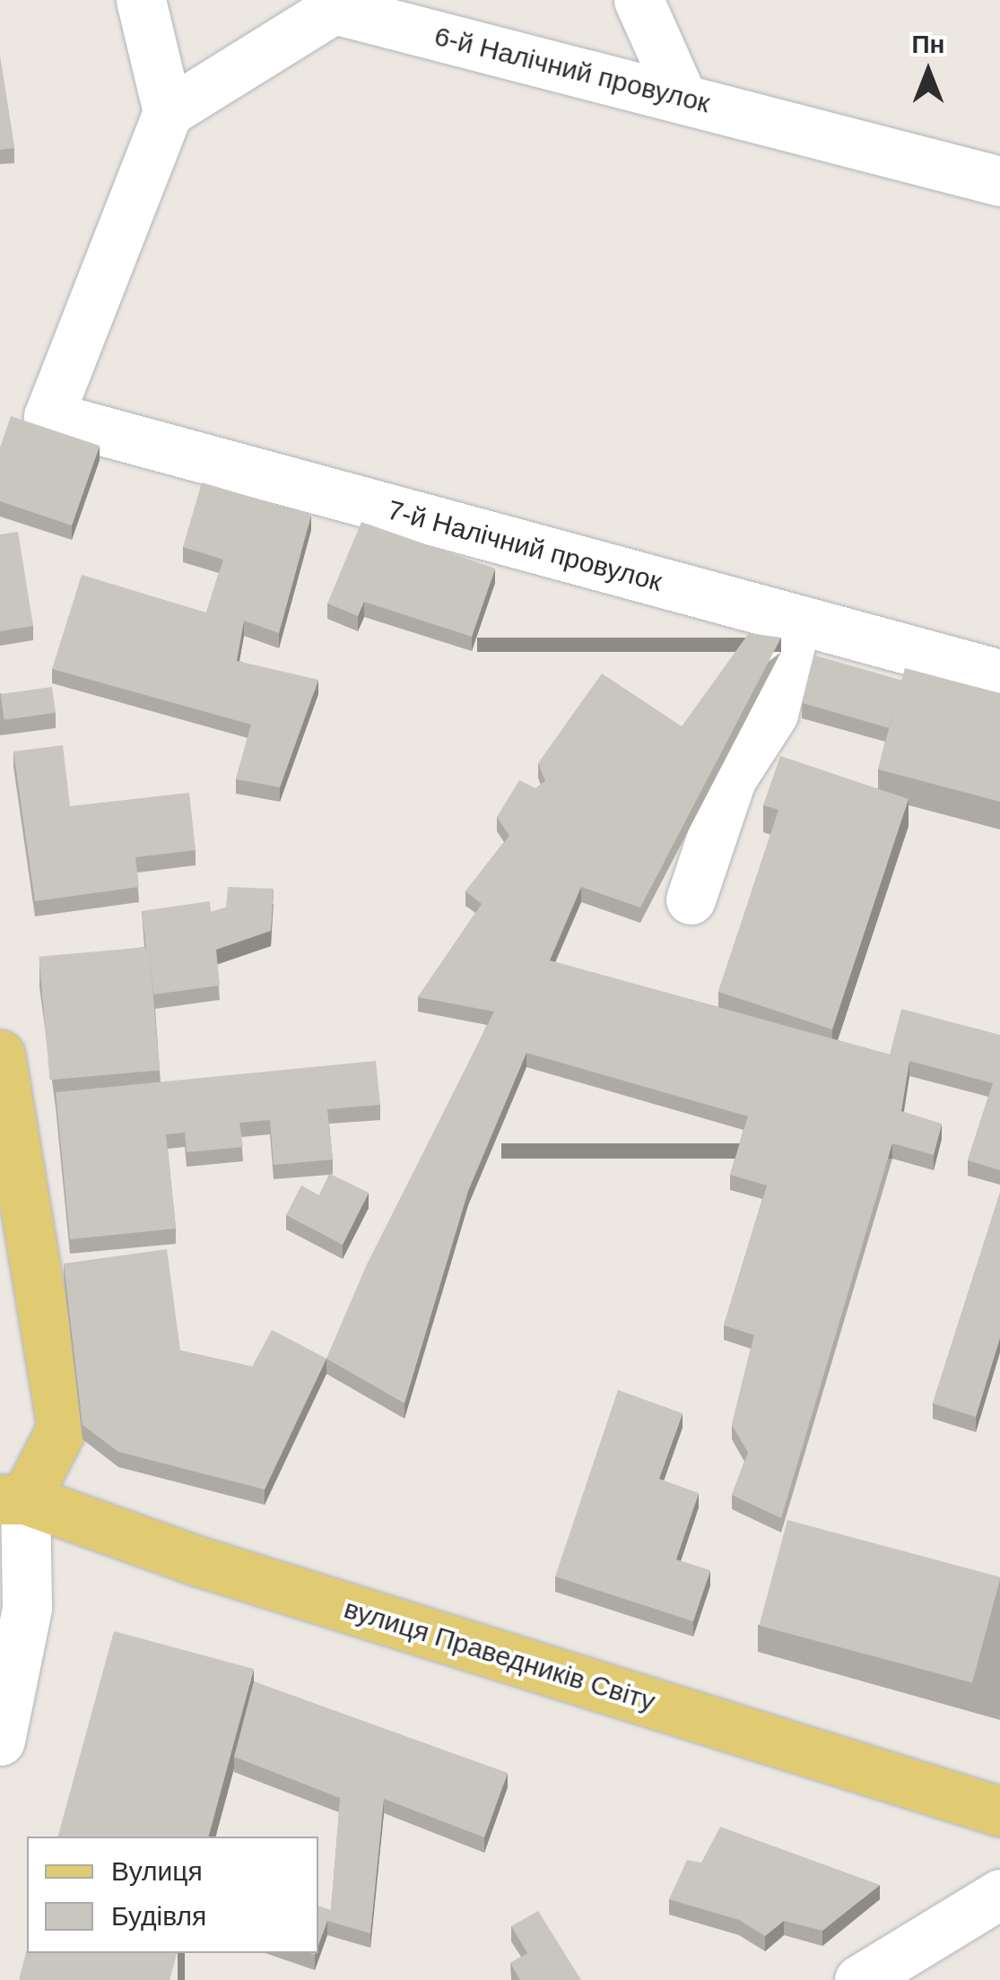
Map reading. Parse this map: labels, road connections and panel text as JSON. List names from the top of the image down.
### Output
{
  "streets": {
    "main road": ["вулиця Праведників Світу"],
    "street": ["6-й Налічний провулок", "7-й Налічний провулок"]
  },
  "crossings": [
    ["6-й Налічний провулок", "7-й Налічний провулок"]
  ],
  "legend": ["Вулиця", "Будівля"],
  "north": "top"
}
